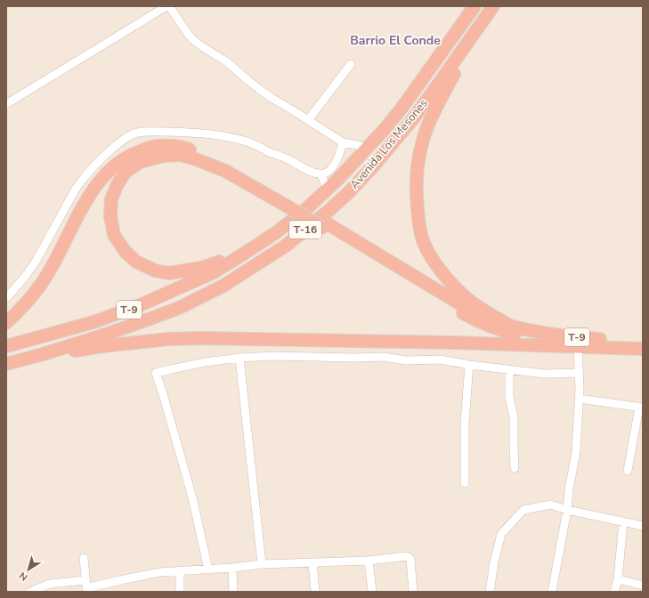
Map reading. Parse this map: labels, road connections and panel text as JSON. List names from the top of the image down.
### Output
{
  "streets": {
    "highway": ["Avenida Los Mesones", "T-16", "T-9"]
  },
  "districts": ["Barrio El Conde"],
  "north": "bottom left"
}
